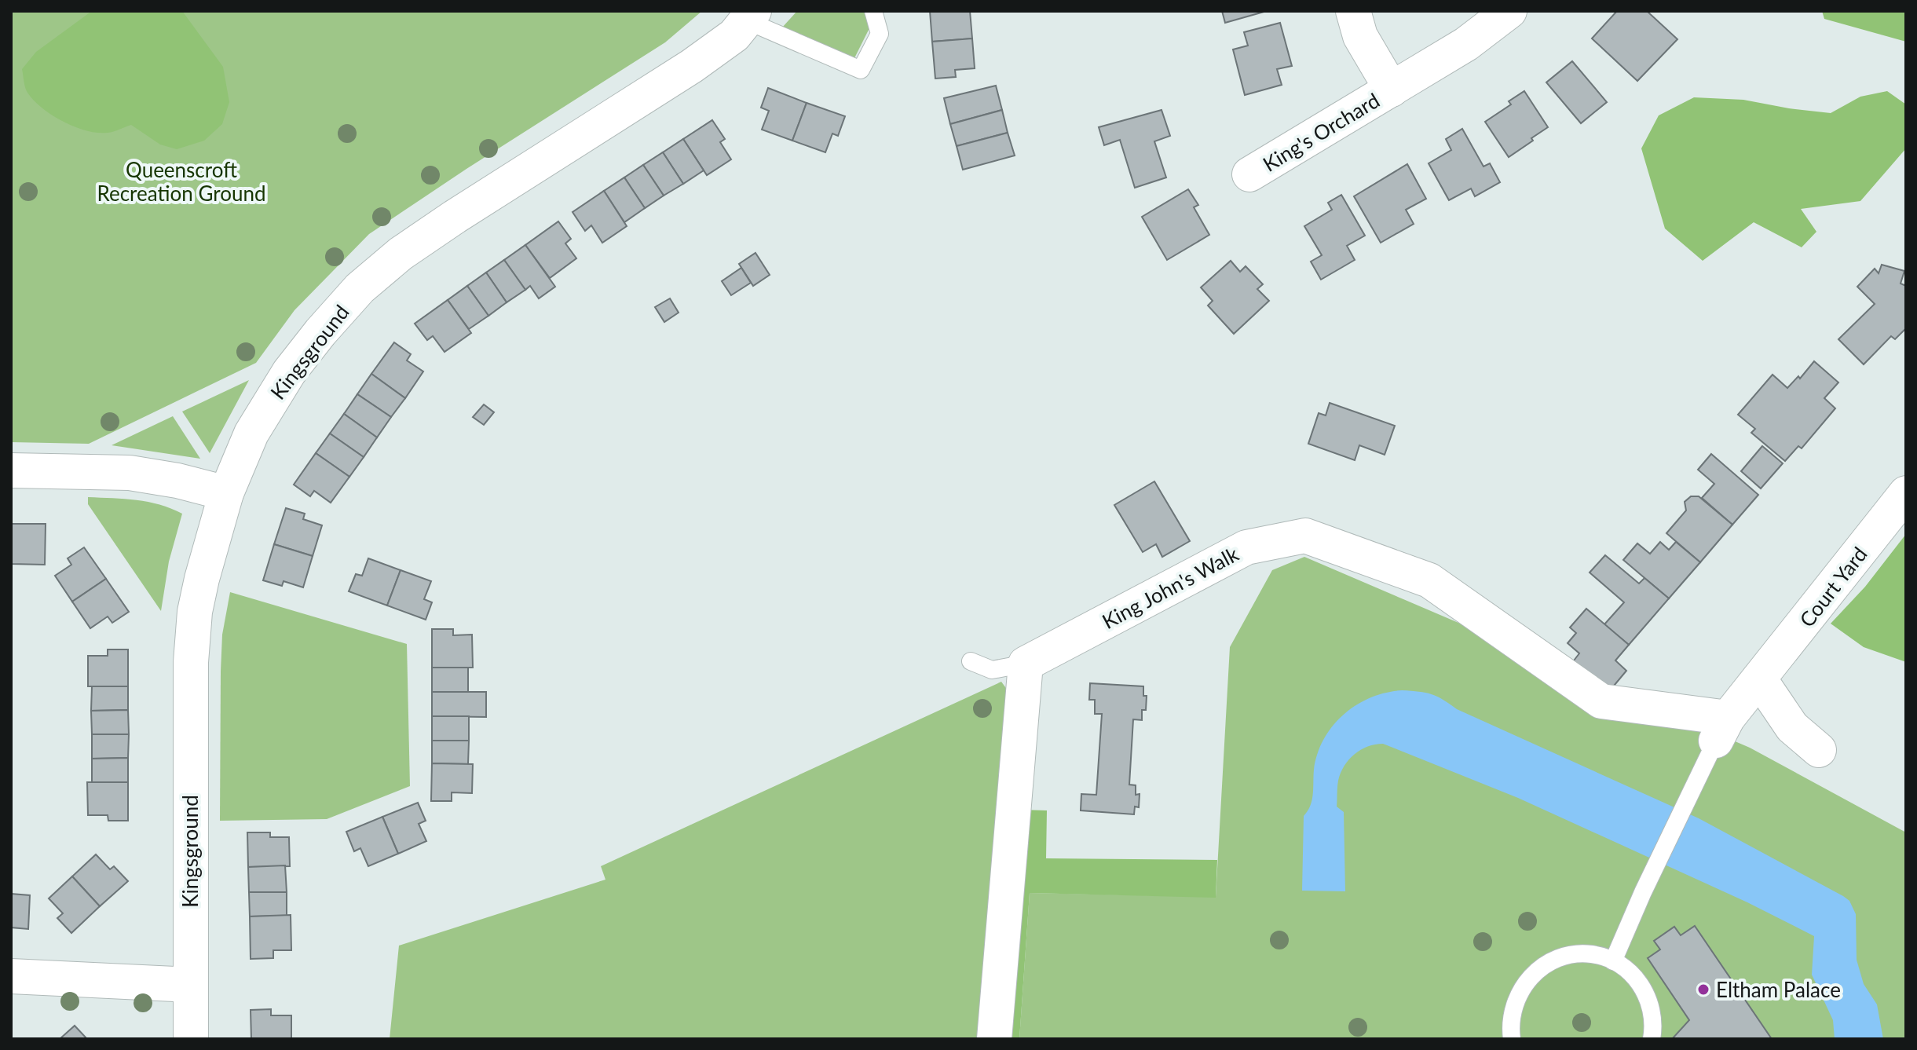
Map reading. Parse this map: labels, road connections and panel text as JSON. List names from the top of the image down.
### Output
{
  "streets": {
    "street": [
      "King's Orchard",
      "Kingsground",
      "Court Yard",
      "King John's Walk"
    ]
  },
  "crossings": [
    ["Court Yard", "King John's Walk"]
  ],
  "parks": ["Queenscroft Recreation Ground"],
  "places": ["Eltham Palace"]
}
